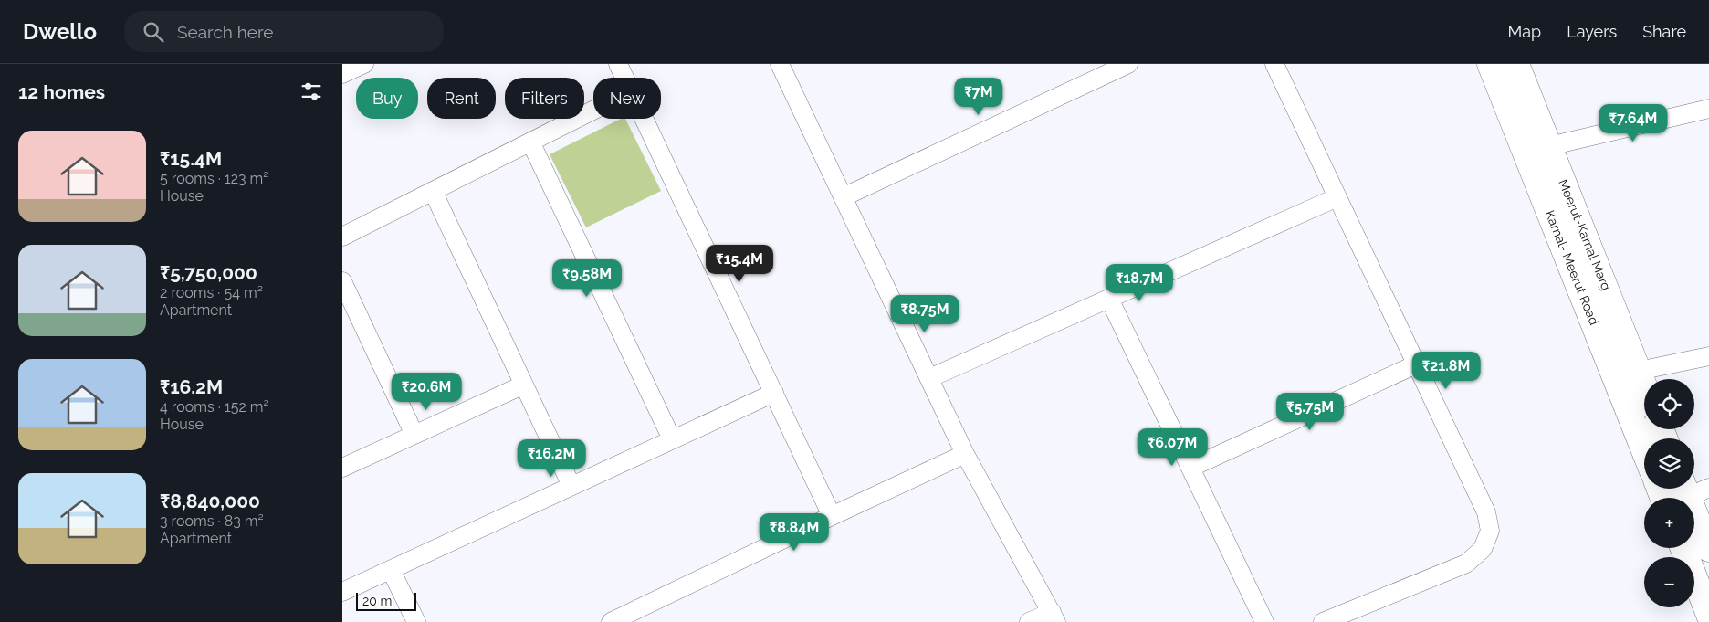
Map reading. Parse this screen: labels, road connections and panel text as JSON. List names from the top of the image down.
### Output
{
  "streets": {
    "highway": ["Meerut-Karnal Marg", "Karnal- Meerut Road"]
  },
  "scale_bar": "20 m",
  "page": {
    "header": "Dwello",
    "search": "Search here",
    "nav": ["Map", "Layers", "Share"],
    "heading": "12 homes",
    "price": [
      "₹7M",
      "₹7.64M",
      "₹15.4M",
      "₹9.58M",
      "₹18.7M",
      "₹8.75M",
      "₹21.8M",
      "₹20.6M",
      "₹5.75M",
      "₹6.07M",
      "₹16.2M",
      "₹8.84M"
    ],
    "chip": [
      "Buy",
      "Rent",
      "Filters",
      "New"
    ],
    "list": [
      {
        "name": "₹15.4M",
        "note": "5 rooms · 123 m² · House"
      },
      {
        "name": "₹5,750,000",
        "note": "2 rooms · 54 m² · Apartment"
      },
      {
        "name": "₹16.2M",
        "note": "4 rooms · 152 m² · House"
      },
      {
        "name": "₹8,840,000",
        "note": "3 rooms · 83 m² · Apartment"
      }
    ],
    "map_buttons": ["+", "−"],
    "scale": "20 m"
  }
}
